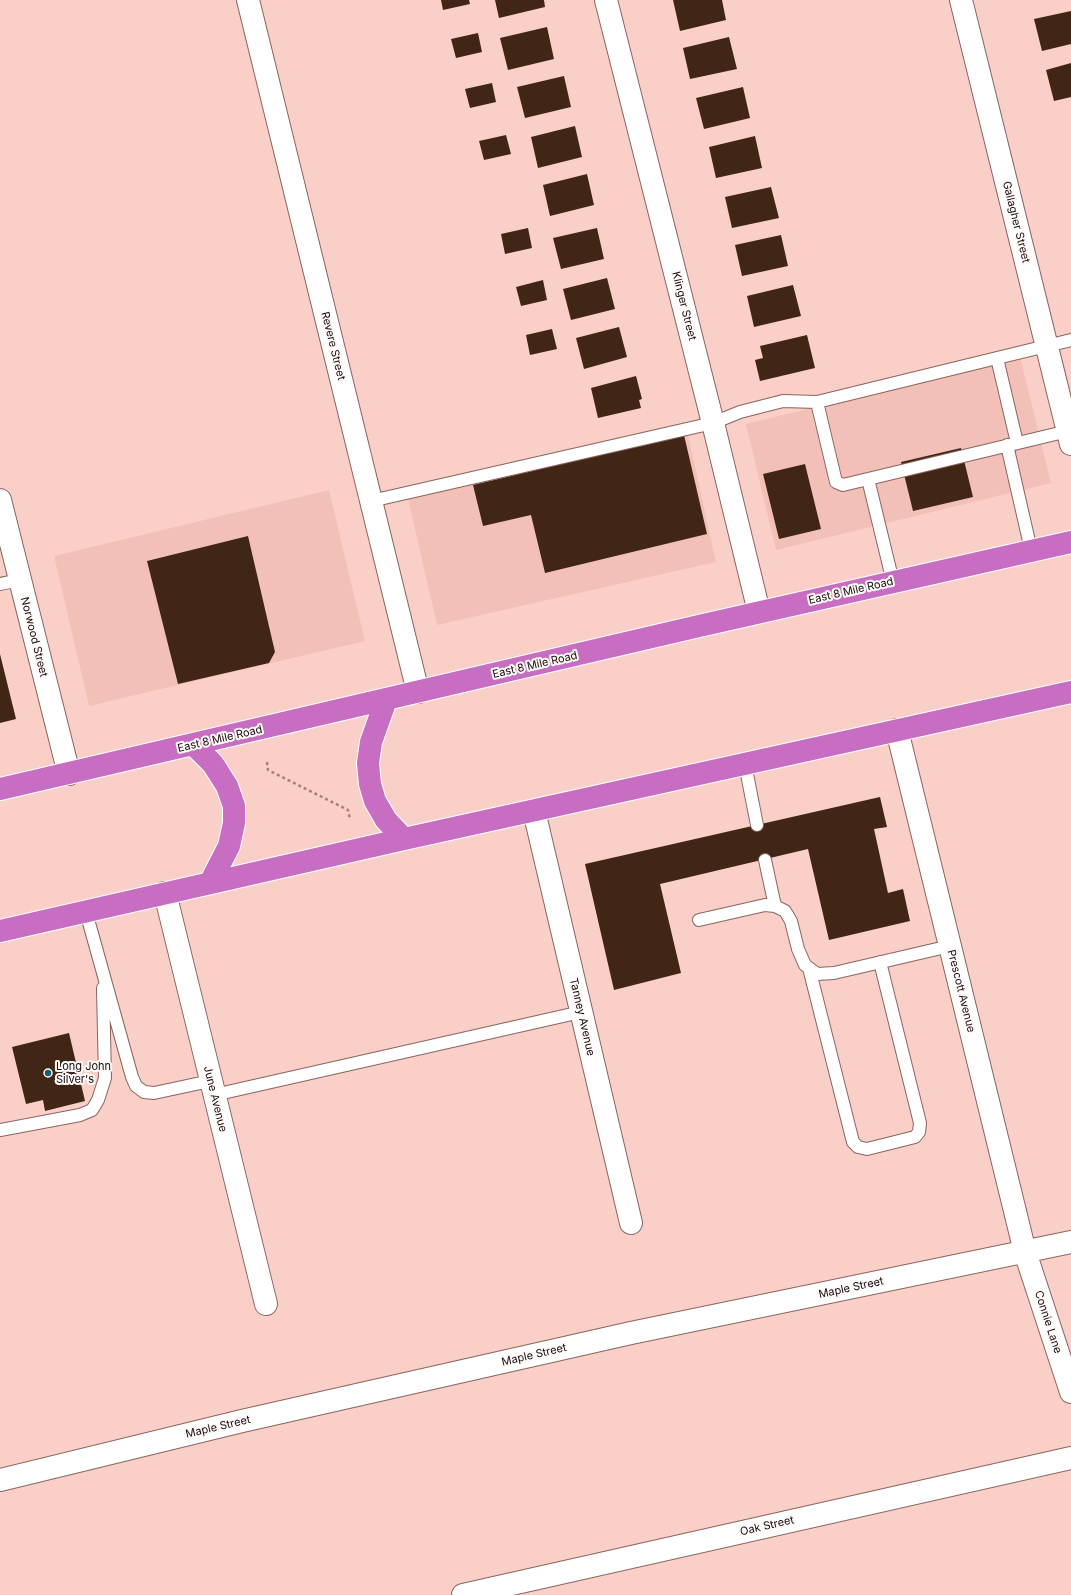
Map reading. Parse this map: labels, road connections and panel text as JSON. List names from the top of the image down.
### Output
{
  "streets": {
    "highway": ["East 8 Mile Road"],
    "street": [
      "Gallagher Street",
      "Klinger Street",
      "Revere Street",
      "Norwood Street",
      "Prescott Avenue",
      "Tanney Avenue",
      "June Avenue",
      "Maple Street",
      "Connie Lane",
      "Oak Street"
    ]
  },
  "crossings": [
    ["Klinger Street", "East 8 Mile Road"],
    ["Revere Street", "East 8 Mile Road"],
    ["East 8 Mile Road", "Norwood Street"],
    ["Prescott Avenue", "Maple Street"],
    ["Prescott Avenue", "Connie Lane"],
    ["Maple Street", "Connie Lane"]
  ],
  "places": ["Long John Silver's"]
}
